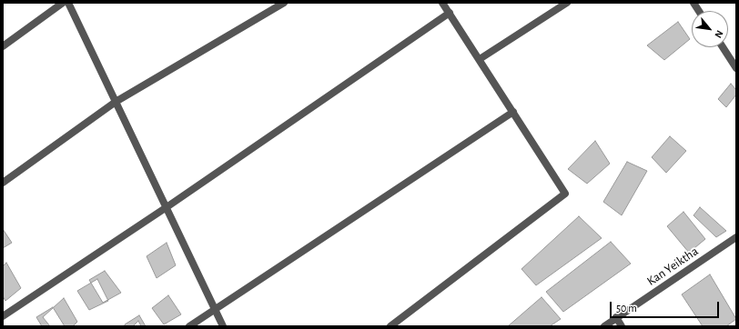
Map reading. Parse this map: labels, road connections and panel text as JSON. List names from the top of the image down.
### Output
{
  "streets": {
    "street": ["Kan Yeiktha"]
  },
  "scale_bar": "50 m",
  "north": "bottom right"
}
